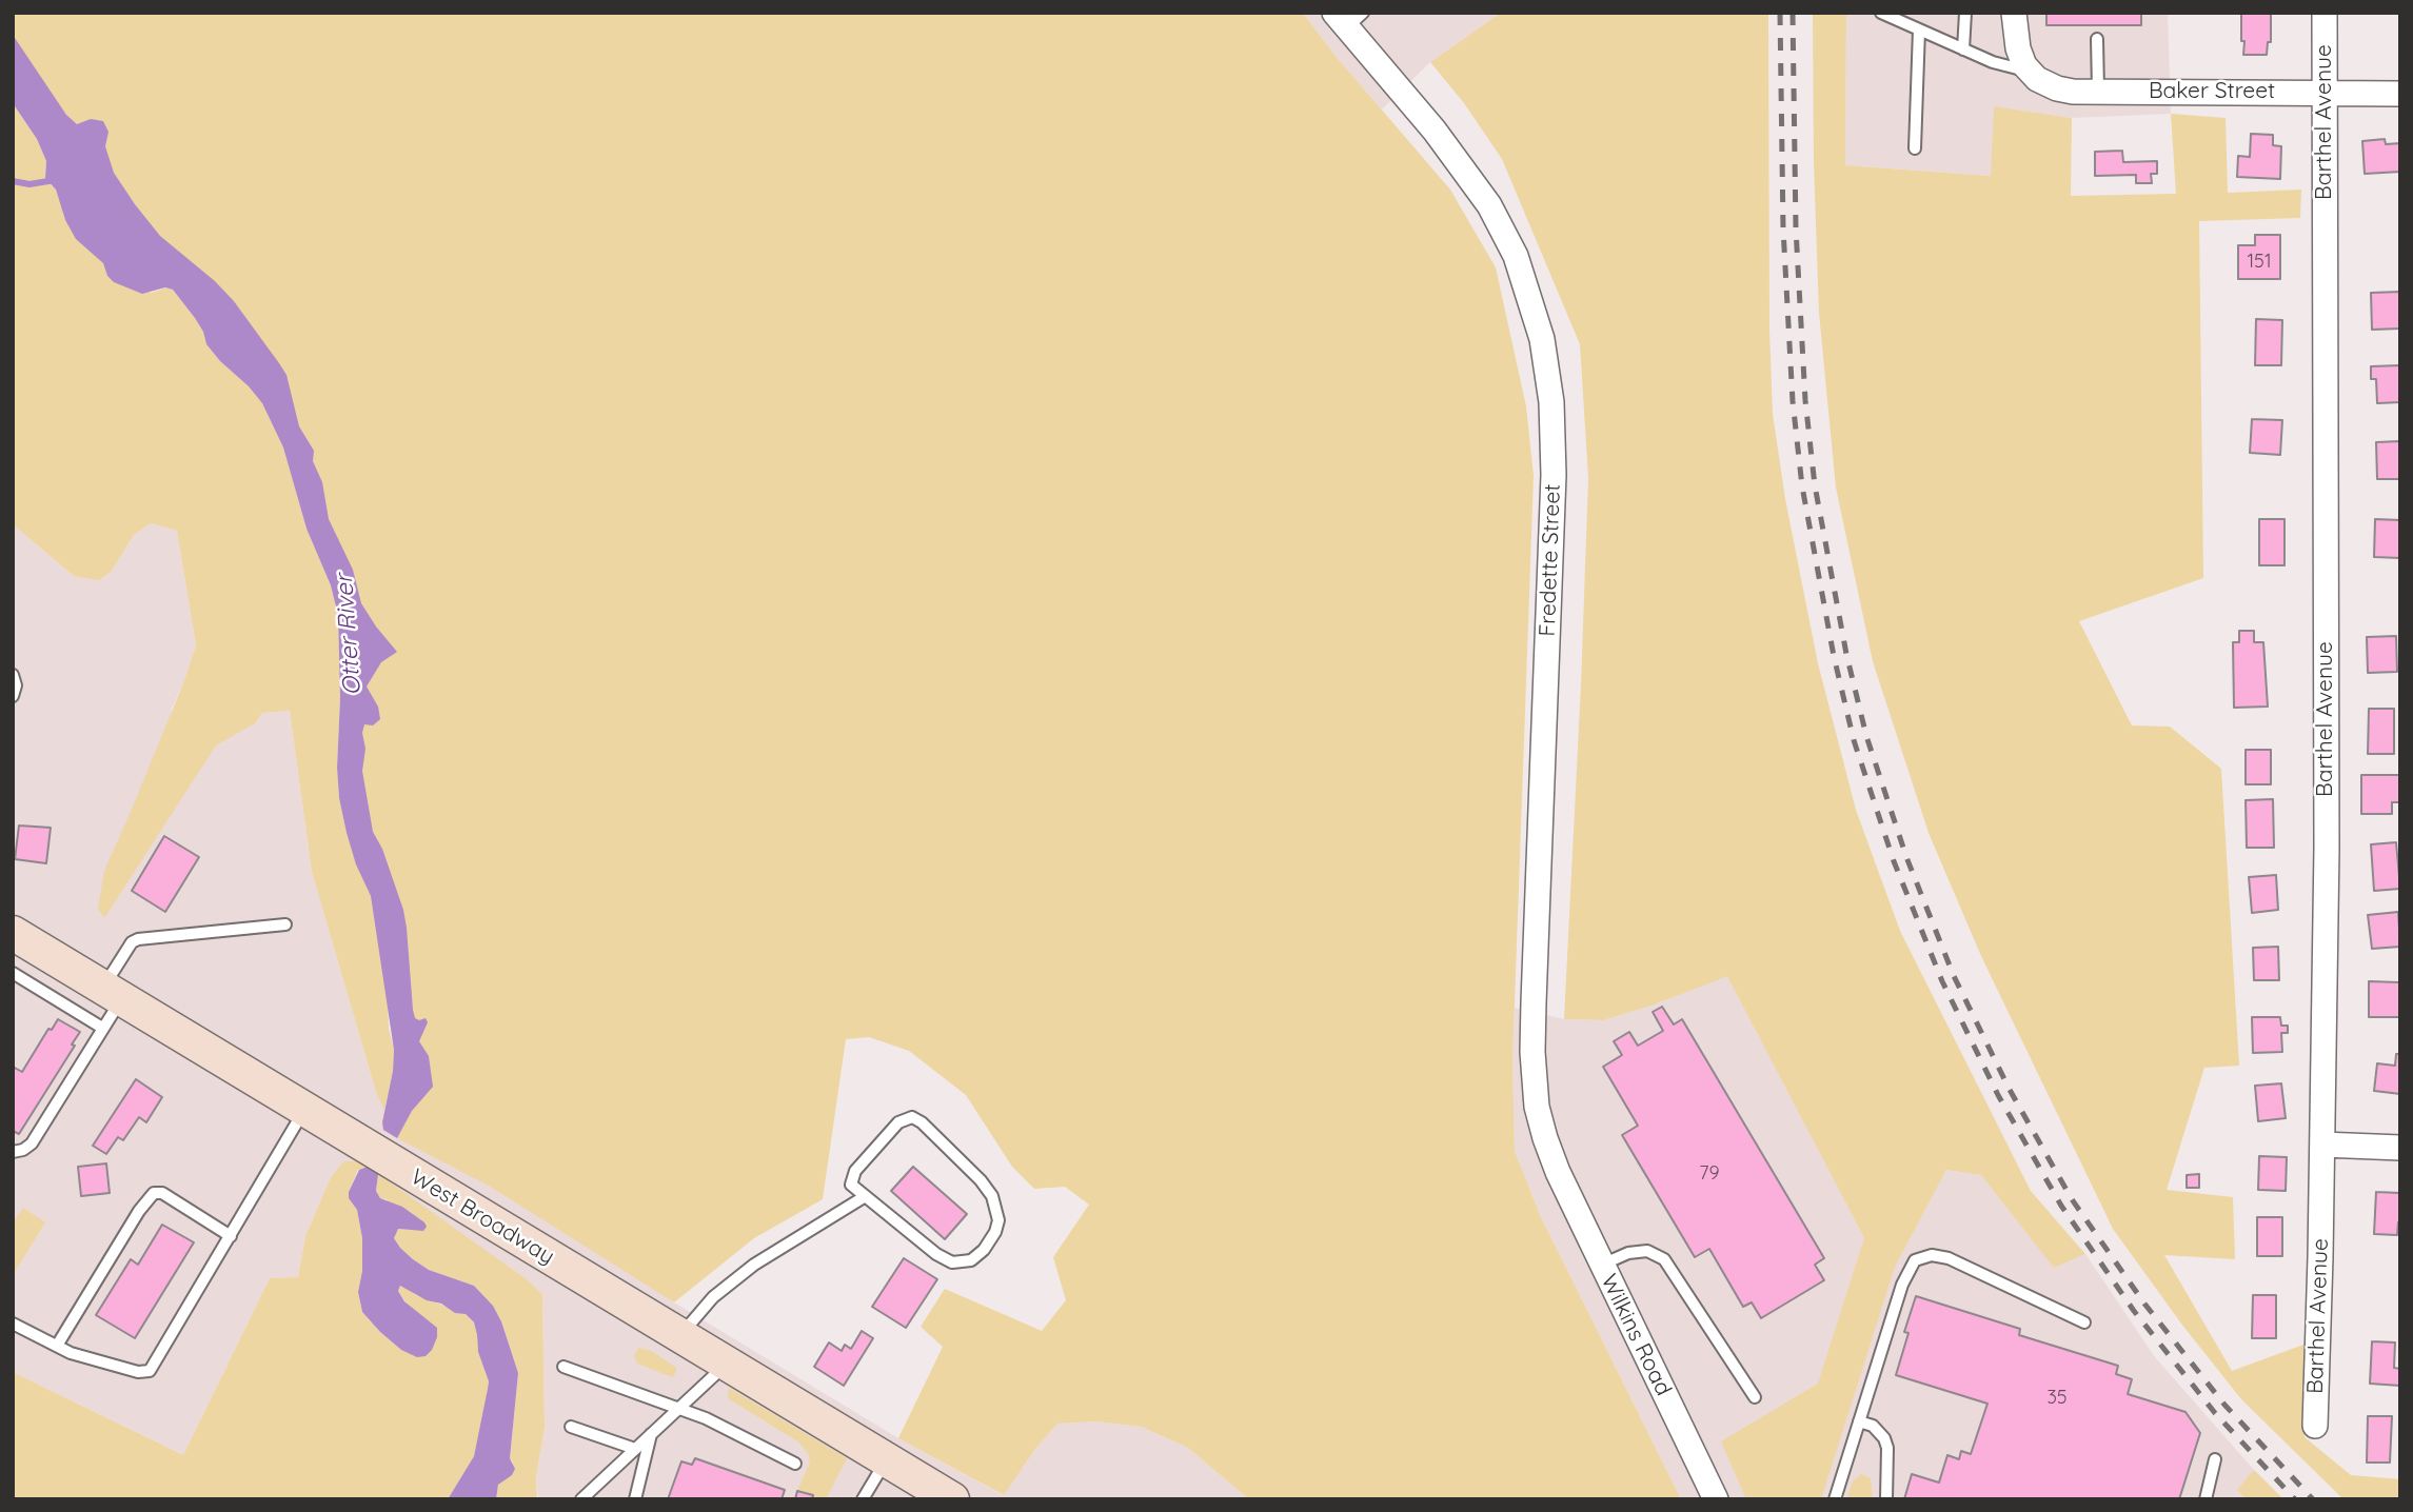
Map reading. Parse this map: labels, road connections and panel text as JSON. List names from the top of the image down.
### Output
{
  "streets": {
    "main road": ["West Broadway"],
    "street": [
      "Baker Street",
      "Barthel Avenue",
      "Fredette Street",
      "Wilkins Road"
    ]
  },
  "crossings": [
    ["Baker Street", "Barthel Avenue"],
    ["Fredette Street", "Wilkins Road"]
  ],
  "water": ["Otter River"],
  "house_numbers": ["151", "79", "35"]
}
